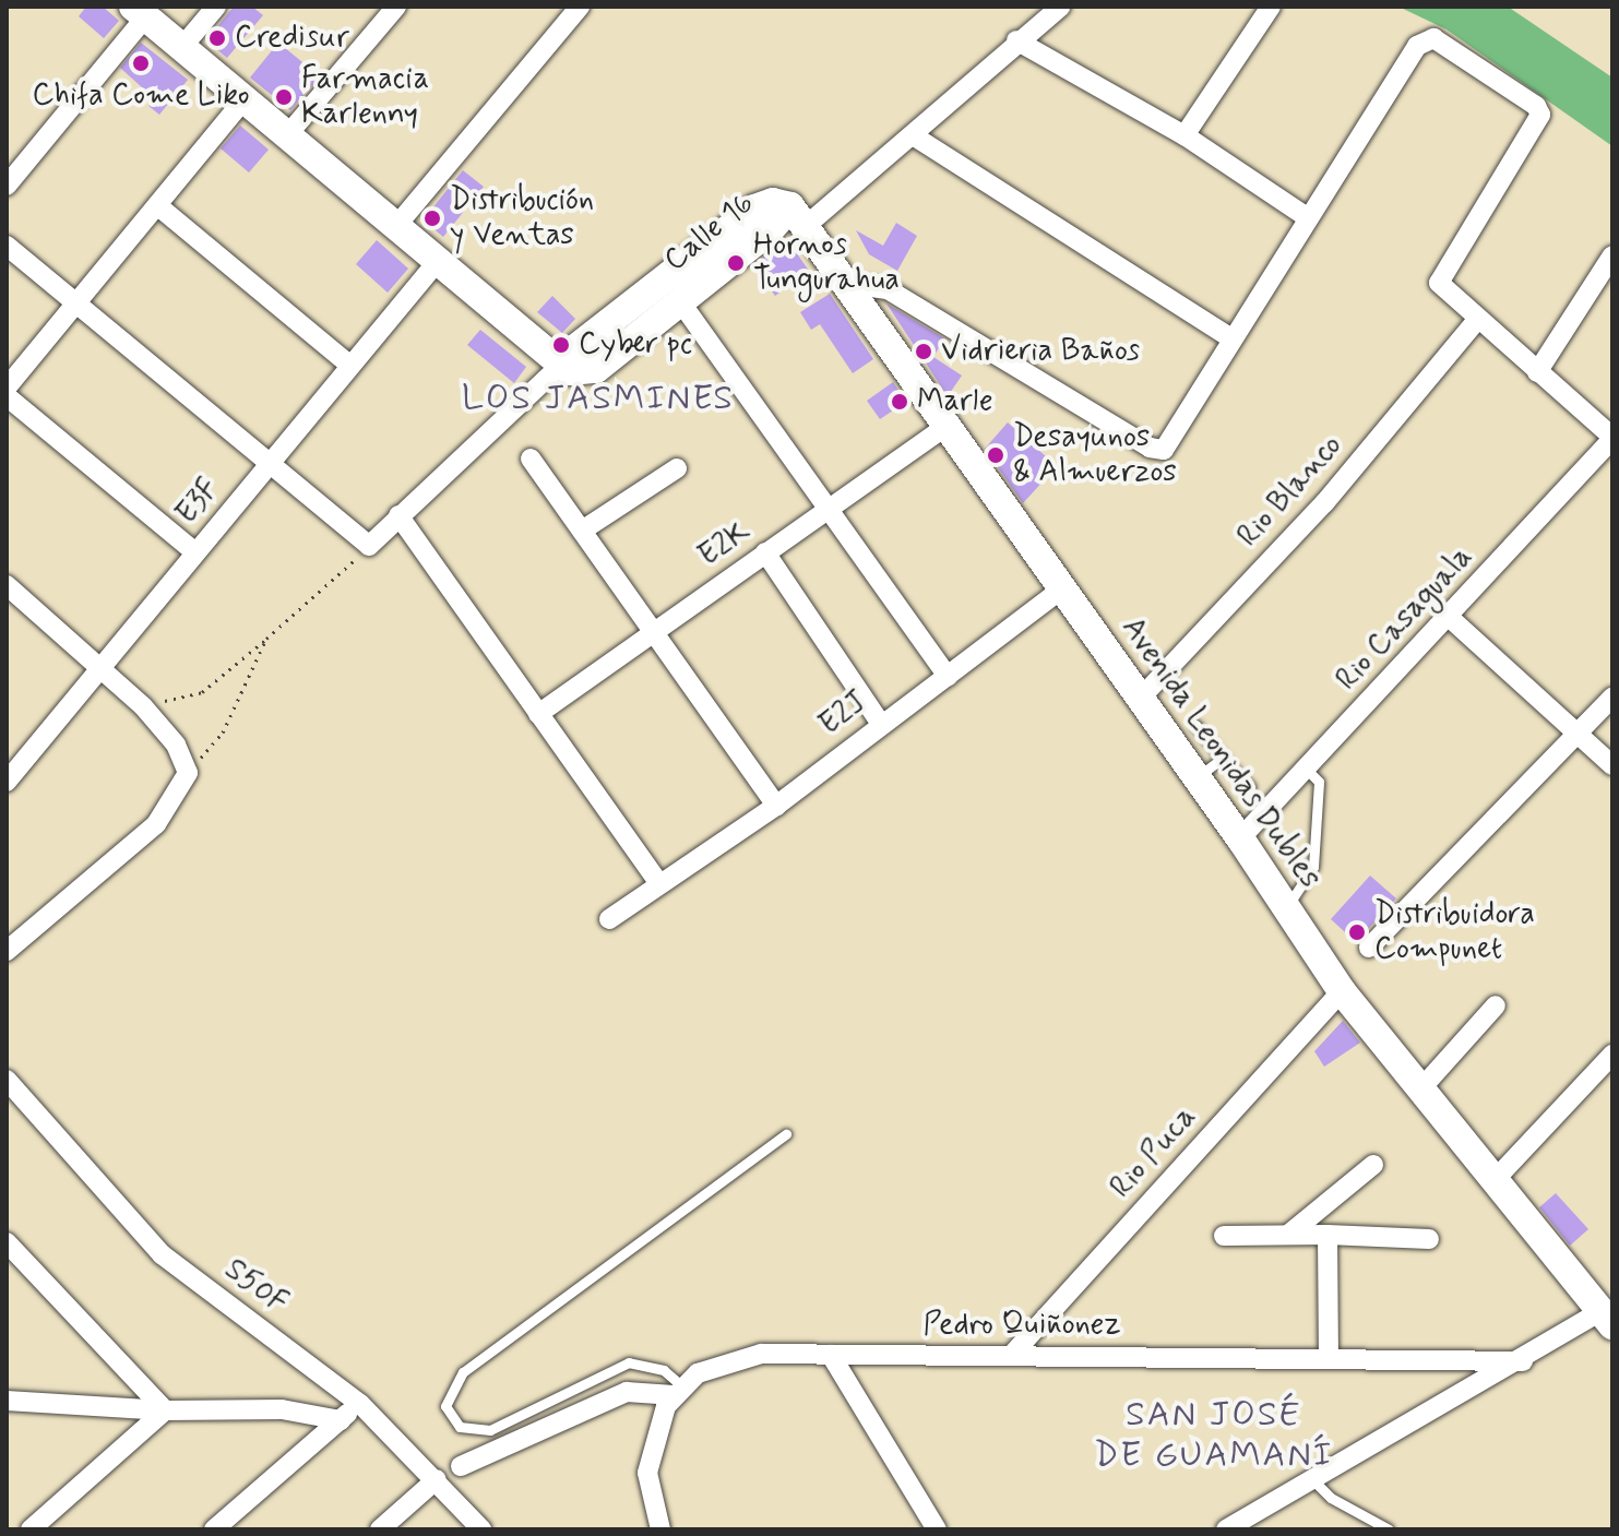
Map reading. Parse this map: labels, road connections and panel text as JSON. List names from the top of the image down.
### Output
{
  "streets": {
    "main road": ["Calle 16", "Avenida Leonidas Dubles"],
    "street": [
      "Rio Blanco",
      "E3F",
      "E2K",
      "Rio Casaguala",
      "E2J",
      "Rio Puca",
      "S50F",
      "Pedro Quiñonez"
    ]
  },
  "crossings": [
    ["Calle 16", "Avenida Leonidas Dubles"],
    ["Rio Blanco", "Avenida Leonidas Dubles"],
    ["E2K", "Avenida Leonidas Dubles"],
    ["Rio Casaguala", "Avenida Leonidas Dubles"],
    ["E2J", "Avenida Leonidas Dubles"],
    ["Avenida Leonidas Dubles", "Rio Puca"],
    ["Rio Puca", "Pedro Quiñonez"]
  ],
  "districts": ["LOS JASMINES", "SAN JOSÉ DE GUAMANÍ"],
  "places": [
    "Credisur",
    "Chifa Come Liko",
    "Farmacia Karlenny",
    "Distribución y Ventas",
    "Hornos Tungurahua",
    "Cyber pc",
    "Vidrieria Baños",
    "Marle",
    "Desayunos & Almuerzos",
    "Distribuidora Compunet"
  ]
}
